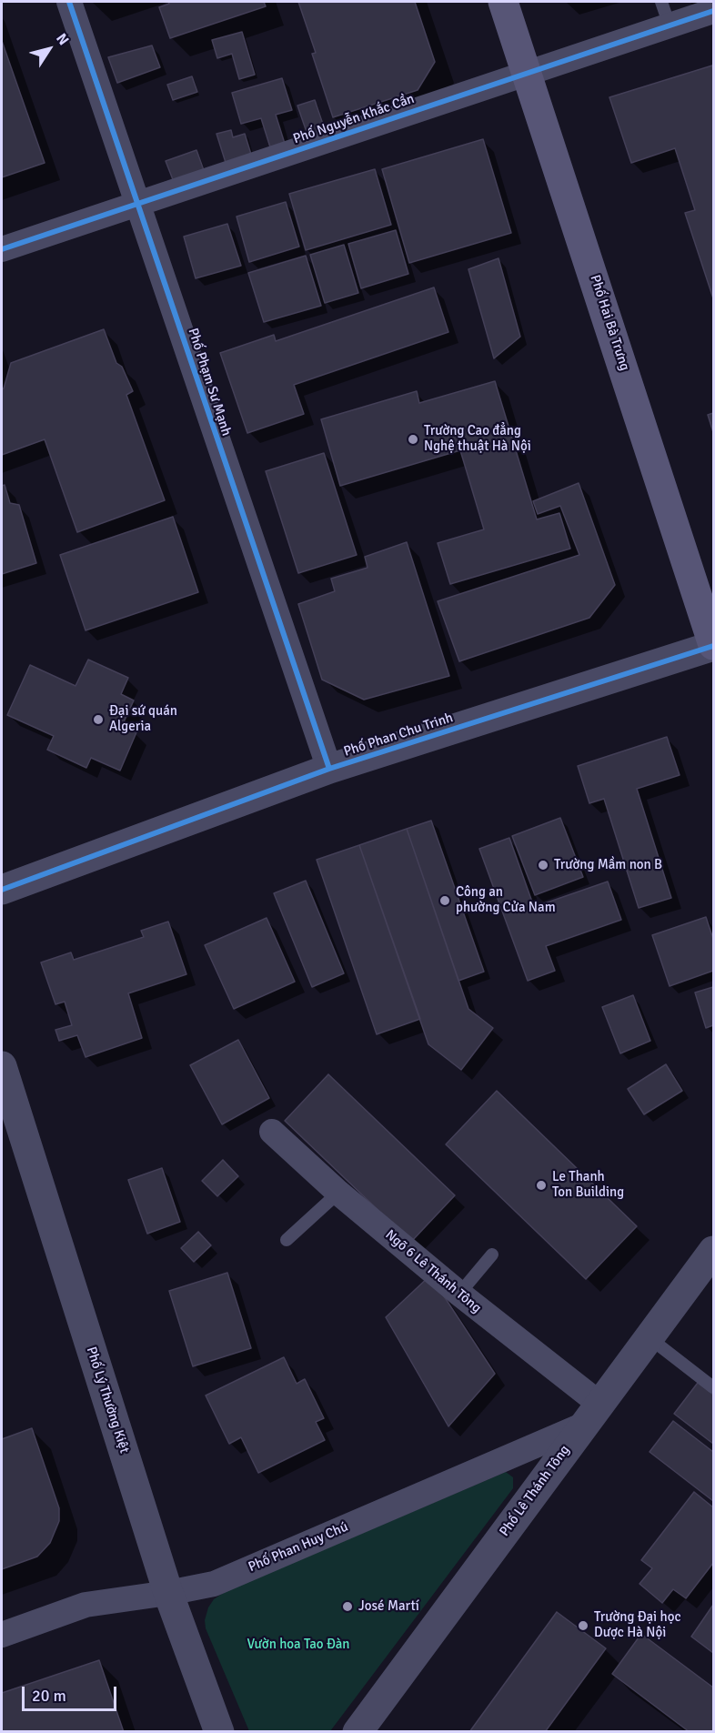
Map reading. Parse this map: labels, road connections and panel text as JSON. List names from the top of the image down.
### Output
{
  "streets": {
    "main road": ["Phố Hai Bà Trưng"],
    "street": [
      "Phố Nguyễn Khắc Cần",
      "Phố Phạm Sư Mạnh",
      "Phố Phan Chu Trinh",
      "Ngõ 6 Lê Thánh Tông",
      "Phố Lý Thường Kiệt",
      "Phố Lê Thánh Tông",
      "Phố Phan Huy Chú"
    ]
  },
  "crossings": [
    ["Phố Nguyễn Khắc Cần", "Phố Hai Bà Trưng"],
    ["Phố Nguyễn Khắc Cần", "Phố Phạm Sư Mạnh"],
    ["Phố Hai Bà Trưng", "Phố Phan Chu Trinh"],
    ["Phố Phạm Sư Mạnh", "Phố Phan Chu Trinh"],
    ["Ngõ 6 Lê Thánh Tông", "Phố Lê Thánh Tông"],
    ["Ngõ 6 Lê Thánh Tông", "Phố Phan Huy Chú"],
    ["Phố Lý Thường Kiệt", "Phố Phan Huy Chú"],
    ["Phố Lê Thánh Tông", "Phố Phan Huy Chú"]
  ],
  "parks": ["Vườn hoa Tao Đàn"],
  "places": [
    "Trường Cao đẳng Nghệ thuật Hà Nội",
    "Đại sứ quán Algeria",
    "Trường Mầm non B",
    "Công an phường Cửa Nam",
    "Le Thanh Ton Building",
    "José Martí",
    "Trường Đại học Dược Hà Nội"
  ],
  "scale_bar": "20 m",
  "north": "top right"
}
